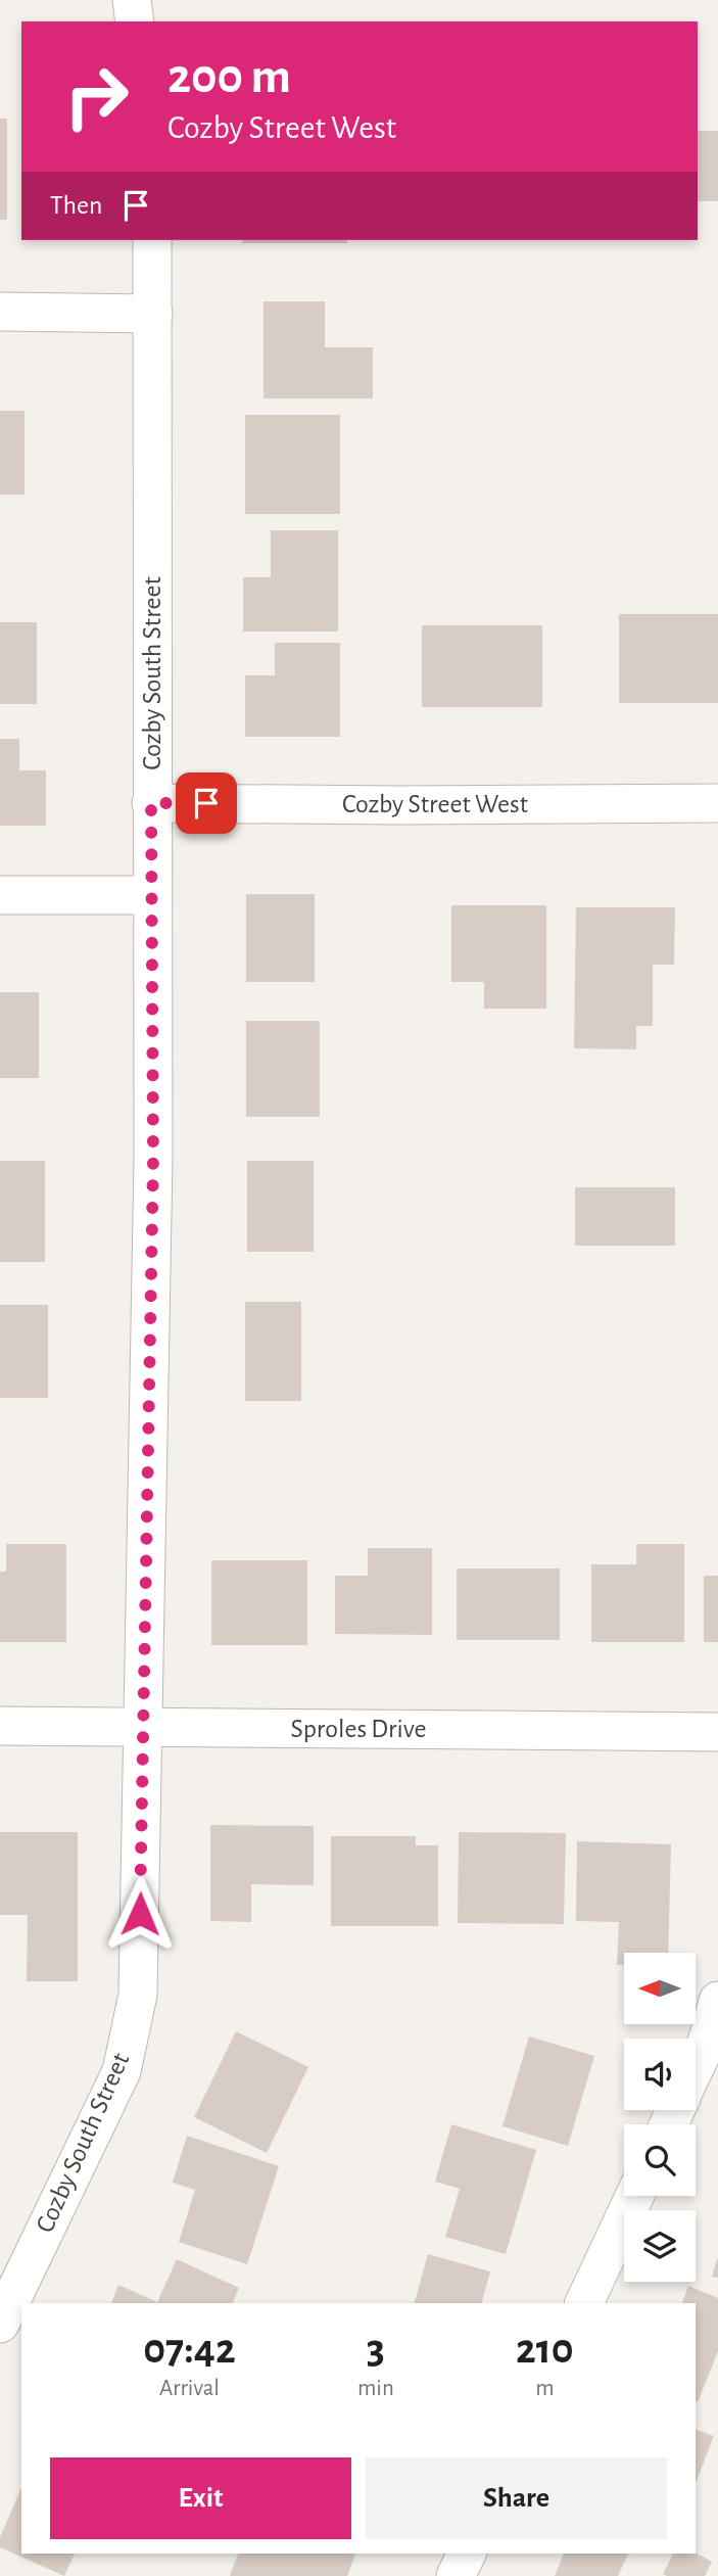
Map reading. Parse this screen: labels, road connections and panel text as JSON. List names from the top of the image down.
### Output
{
  "streets": {
    "street": ["Cozby South Street", "Cozby Street West", "Sproles Drive"]
  },
  "crossings": [
    ["Cozby South Street", "Cozby Street West"],
    ["Cozby South Street", "Sproles Drive"]
  ],
  "north": "left",
  "page": {
    "turn": ["200 m", "Cozby Street West"],
    "then": "Then",
    "eta": [
      "07:42",
      "Arrival",
      "3",
      "min",
      "210",
      "m"
    ],
    "buttons": ["Exit", "Share"]
  }
}
